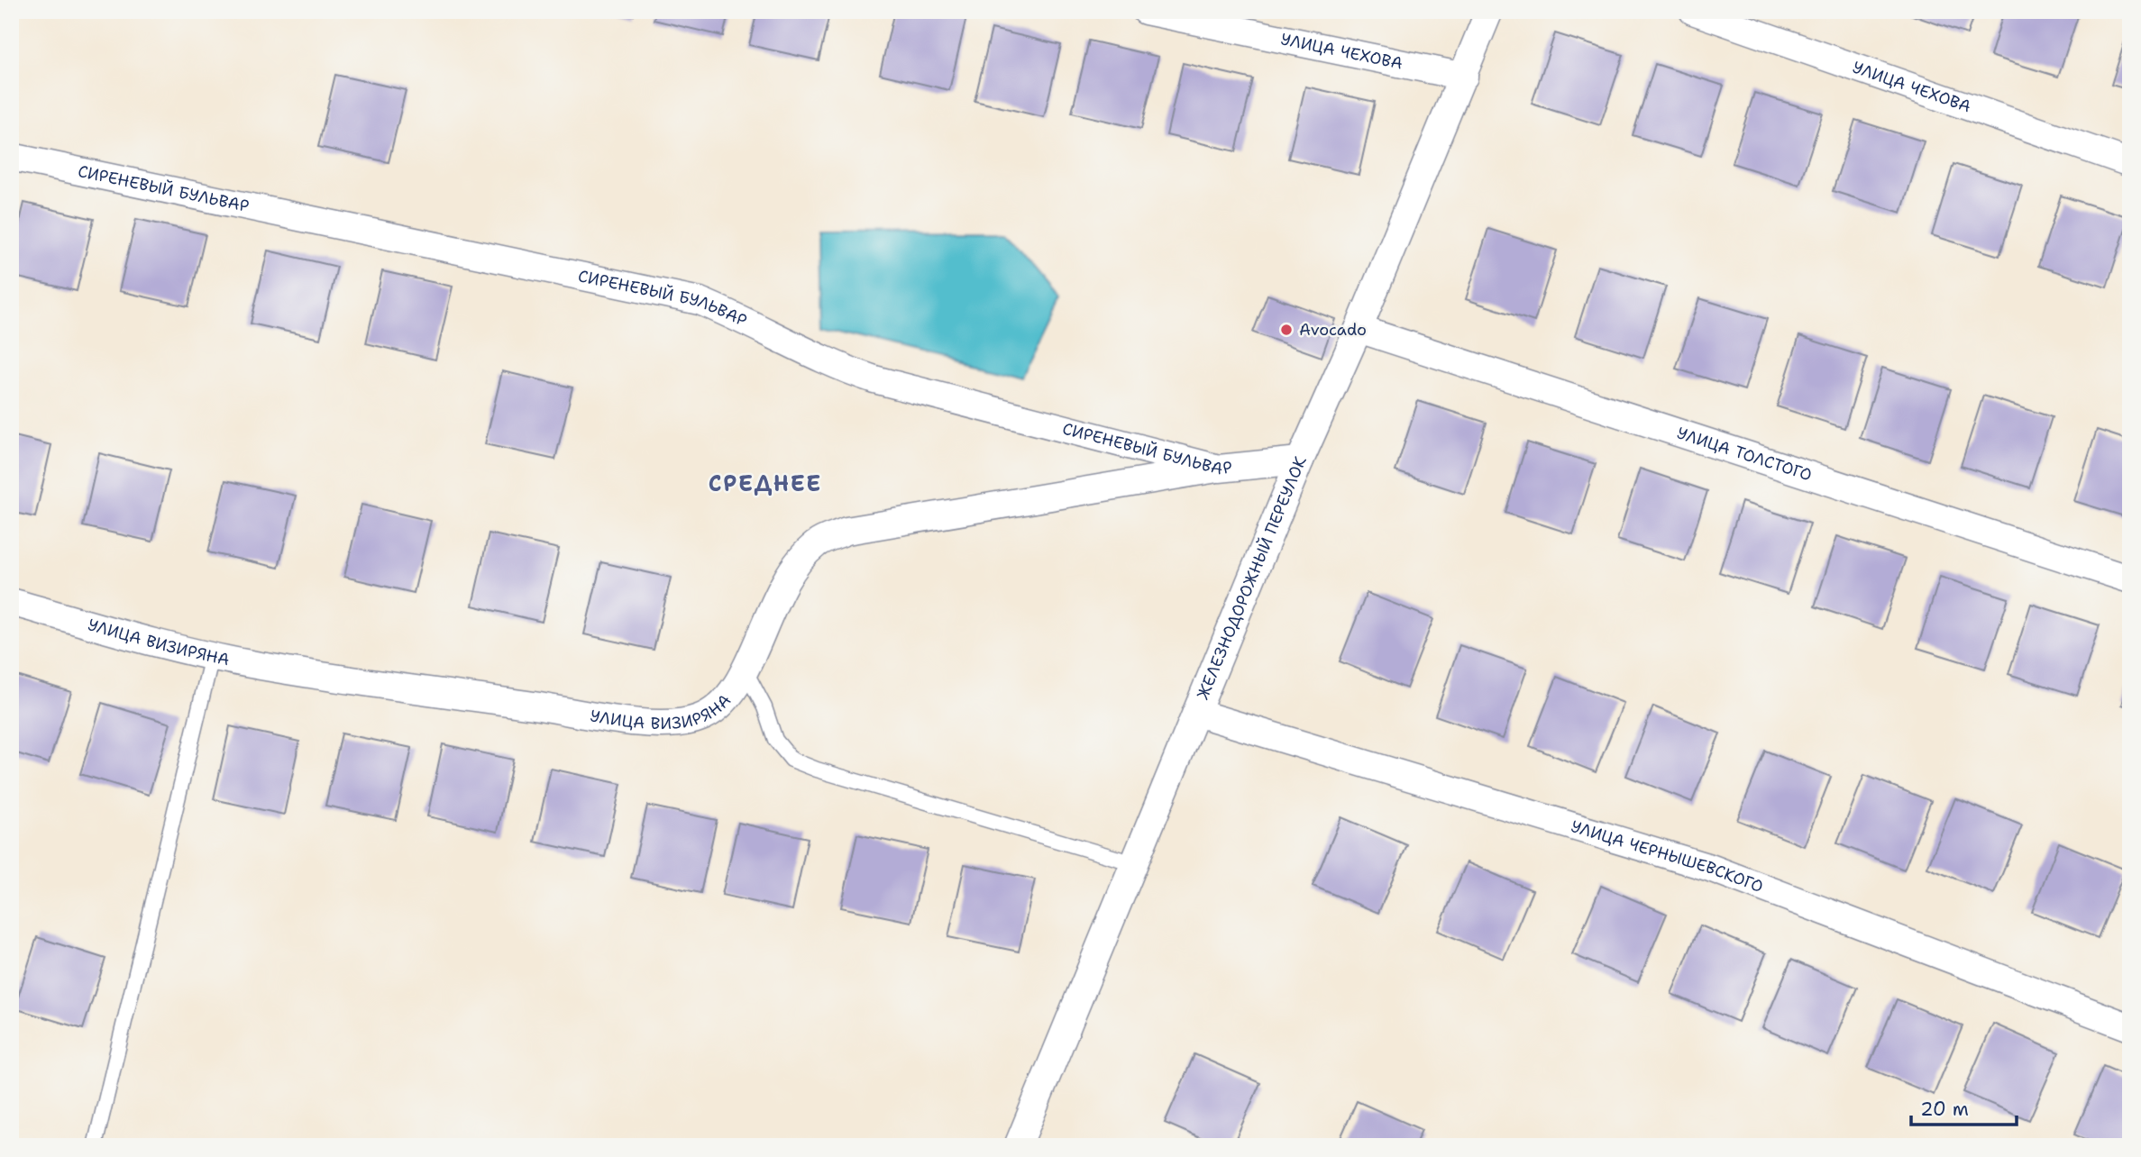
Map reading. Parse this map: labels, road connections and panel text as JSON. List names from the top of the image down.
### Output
{
  "streets": {
    "street": [
      "УЛИЦА ЧЕХОВА",
      "СИРЕНЕВЫЙ БУЛЬВАР",
      "УЛИЦА ТОЛСТОГО",
      "ЖЕЛЕЗНОДОРОЖНЫЙ ПЕРЕУЛОК",
      "УЛИЦА ВИЗИРЯНА",
      "УЛИЦА ЧЕРНЫШЕВСКОГО"
    ]
  },
  "crossings": [
    ["УЛИЦА ЧЕХОВА", "ЖЕЛЕЗНОДОРОЖНЫЙ ПЕРЕУЛОК"],
    ["СИРЕНЕВЫЙ БУЛЬВАР", "ЖЕЛЕЗНОДОРОЖНЫЙ ПЕРЕУЛОК"],
    ["СИРЕНЕВЫЙ БУЛЬВАР", "УЛИЦА ВИЗИРЯНА"],
    ["УЛИЦА ТОЛСТОГО", "ЖЕЛЕЗНОДОРОЖНЫЙ ПЕРЕУЛОК"],
    ["ЖЕЛЕЗНОДОРОЖНЫЙ ПЕРЕУЛОК", "УЛИЦА ЧЕРНЫШЕВСКОГО"]
  ],
  "districts": ["СРЕДНЕЕ"],
  "places": ["Avocado"],
  "scale_bar": "20 m"
}
